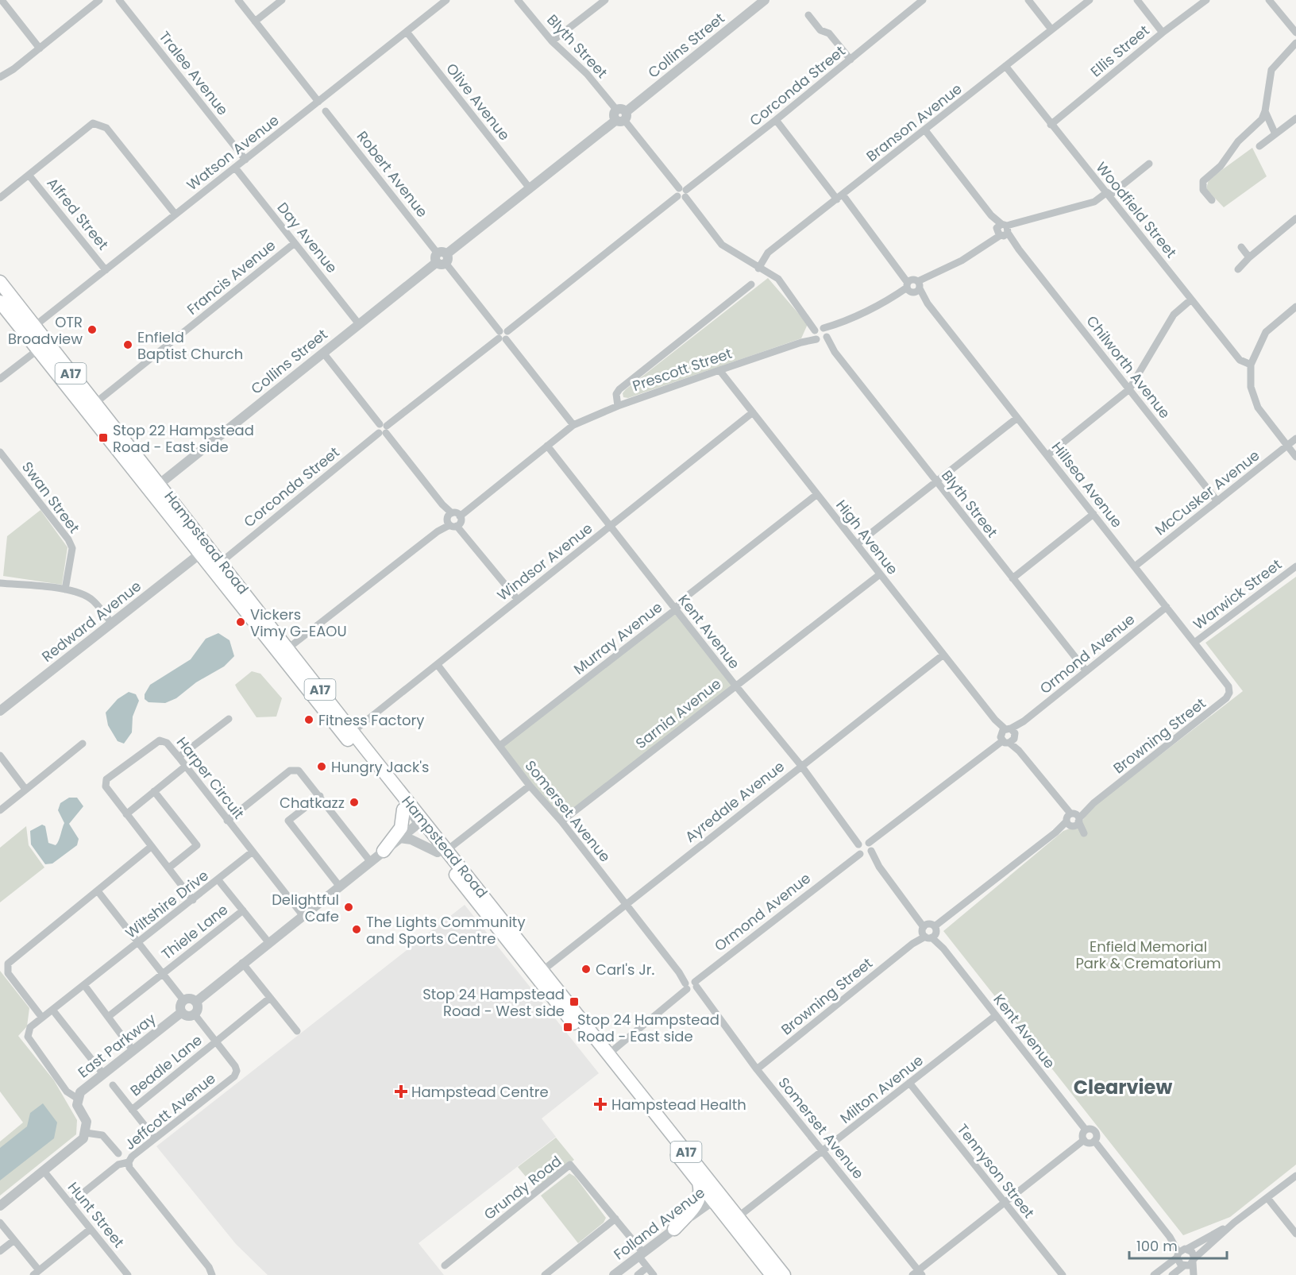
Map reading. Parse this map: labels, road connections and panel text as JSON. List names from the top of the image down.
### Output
{
  "streets": {
    "highway": ["A17", "Hampstead Road"],
    "street": [
      "Collins Street",
      "Blyth Street",
      "Ellis Street",
      "Tralee Avenue",
      "Corconda Street",
      "Olive Avenue",
      "Branson Avenue",
      "Watson Avenue",
      "Robert Avenue",
      "Woodfield Street",
      "Alfred Street",
      "Day Avenue",
      "Francis Avenue",
      "Chilworth Avenue",
      "Prescott Street",
      "Hillsea Avenue",
      "McCusker Avenue",
      "Swan Street",
      "High Avenue",
      "Windsor Avenue",
      "Warwick Street",
      "Redward Avenue",
      "Kent Avenue",
      "Murray Avenue",
      "Ormond Avenue",
      "Sarnia Avenue",
      "Browning Street",
      "Harper Circuit",
      "Ayredale Avenue",
      "Somerset Avenue",
      "Wiltshire Drive",
      "Thiele Lane",
      "East Parkway",
      "Beadle Lane",
      "Milton Avenue",
      "Jeffcott Avenue",
      "Tennyson Street",
      "Grundy Road",
      "Hunt Street",
      "Folland Avenue"
    ]
  },
  "crossings": [
    ["Collins Street", "Blyth Street"],
    ["Collins Street", "Olive Avenue"],
    ["Collins Street", "Robert Avenue"],
    ["Collins Street", "Day Avenue"],
    ["Collins Street", "Hampstead Road"],
    ["Blyth Street", "Corconda Street"],
    ["Blyth Street", "Branson Avenue"],
    ["Blyth Street", "Prescott Street"],
    ["Blyth Street", "Ormond Avenue"],
    ["Ellis Street", "Woodfield Street"],
    ["Tralee Avenue", "Watson Avenue"],
    ["Corconda Street", "Robert Avenue"],
    ["Corconda Street", "Hillsea Avenue"],
    ["Corconda Street", "Hampstead Road"],
    ["Olive Avenue", "Watson Avenue"],
    ["Branson Avenue", "Woodfield Street"],
    ["Branson Avenue", "Chilworth Avenue"],
    ["Branson Avenue", "Hillsea Avenue"],
    ["Watson Avenue", "Alfred Street"],
    ["Watson Avenue", "Day Avenue"],
    ["Watson Avenue", "Hampstead Road"],
    ["Robert Avenue", "Prescott Street"],
    ["Woodfield Street", "Prescott Street"],
    ["Day Avenue", "Francis Avenue"],
    ["Francis Avenue", "Hampstead Road"],
    ["Chilworth Avenue", "Prescott Street"],
    ["Chilworth Avenue", "McCusker Avenue"],
    ["Prescott Street", "Hillsea Avenue"],
    ["Prescott Street", "High Avenue"],
    ["Hillsea Avenue", "McCusker Avenue"],
    ["Hillsea Avenue", "Warwick Street"],
    ["Hillsea Avenue", "Ormond Avenue"],
    ["Hillsea Avenue", "Browning Street"],
    ["High Avenue", "Windsor Avenue"],
    ["High Avenue", "Murray Avenue"],
    ["High Avenue", "Ormond Avenue"],
    ["High Avenue", "Sarnia Avenue"],
    ["High Avenue", "Browning Street"],
    ["High Avenue", "Ayredale Avenue"],
    ["Hampstead Road", "Windsor Avenue"],
    ["Hampstead Road", "Redward Avenue"],
    ["Hampstead Road", "Ormond Avenue"],
    ["Hampstead Road", "Ayredale Avenue"],
    ["Hampstead Road", "Milton Avenue"],
    ["Hampstead Road", "Folland Avenue"],
    ["Windsor Avenue", "Kent Avenue"],
    ["Windsor Avenue", "Somerset Avenue"],
    ["Kent Avenue", "Murray Avenue"],
    ["Kent Avenue", "Ormond Avenue"],
    ["Kent Avenue", "Sarnia Avenue"],
    ["Kent Avenue", "Browning Street"],
    ["Kent Avenue", "Ayredale Avenue"],
    ["Kent Avenue", "Milton Avenue"],
    ["Murray Avenue", "Somerset Avenue"],
    ["Ormond Avenue", "Somerset Avenue"],
    ["Sarnia Avenue", "Somerset Avenue"],
    ["Browning Street", "Somerset Avenue"],
    ["Harper Circuit", "Wiltshire Drive"],
    ["Ayredale Avenue", "Somerset Avenue"],
    ["Somerset Avenue", "Milton Avenue"],
    ["Wiltshire Drive", "East Parkway"],
    ["East Parkway", "Jeffcott Avenue"],
    ["Beadle Lane", "Jeffcott Avenue"],
    ["Milton Avenue", "Tennyson Street"],
    ["Grundy Road", "Folland Avenue"]
  ],
  "districts": ["Clearview"],
  "parks": ["Enfield Memorial Park & Crematorium"],
  "places": {
    "other": [
      "OTR Broadview",
      "Enfield Baptist Church",
      "Vickers Vimy G-EAOU",
      "Fitness Factory",
      "Hungry Jack's",
      "Chatkazz",
      "Delightful Cafe",
      "The Lights Community and Sports Centre",
      "Carl's Jr."
    ],
    "transit": ["Stop 22 Hampstead Road - East side", "Stop 24 Hampstead Road - West side", "Stop 24 Hampstead Road - East side"],
    "health": ["Hampstead Centre", "Hampstead Health"]
  },
  "scale_bar": "100 m"
}
